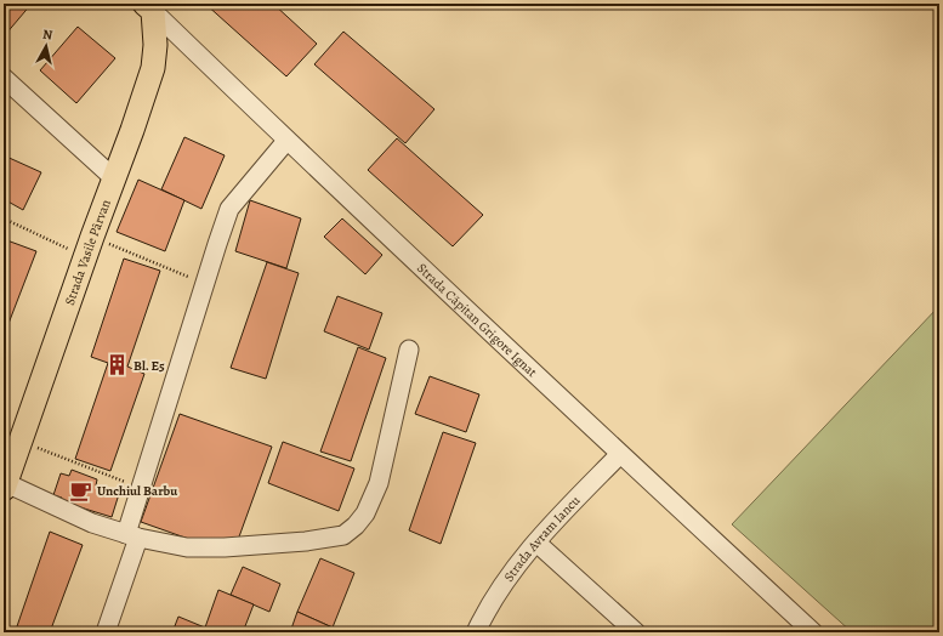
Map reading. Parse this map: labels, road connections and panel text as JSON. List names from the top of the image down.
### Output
{
  "streets": {
    "main road": ["Strada Vasile Pârvan"],
    "street": ["Strada Căpitan Grigore Ignat", "Strada Avram Iancu"]
  },
  "crossings": [
    ["Strada Vasile Pârvan", "Strada Căpitan Grigore Ignat"],
    ["Strada Căpitan Grigore Ignat", "Strada Avram Iancu"]
  ],
  "places": {
    "building": ["Bl. E5"],
    "cafe": ["Unchiul Barbu"]
  },
  "north": "top"
}
